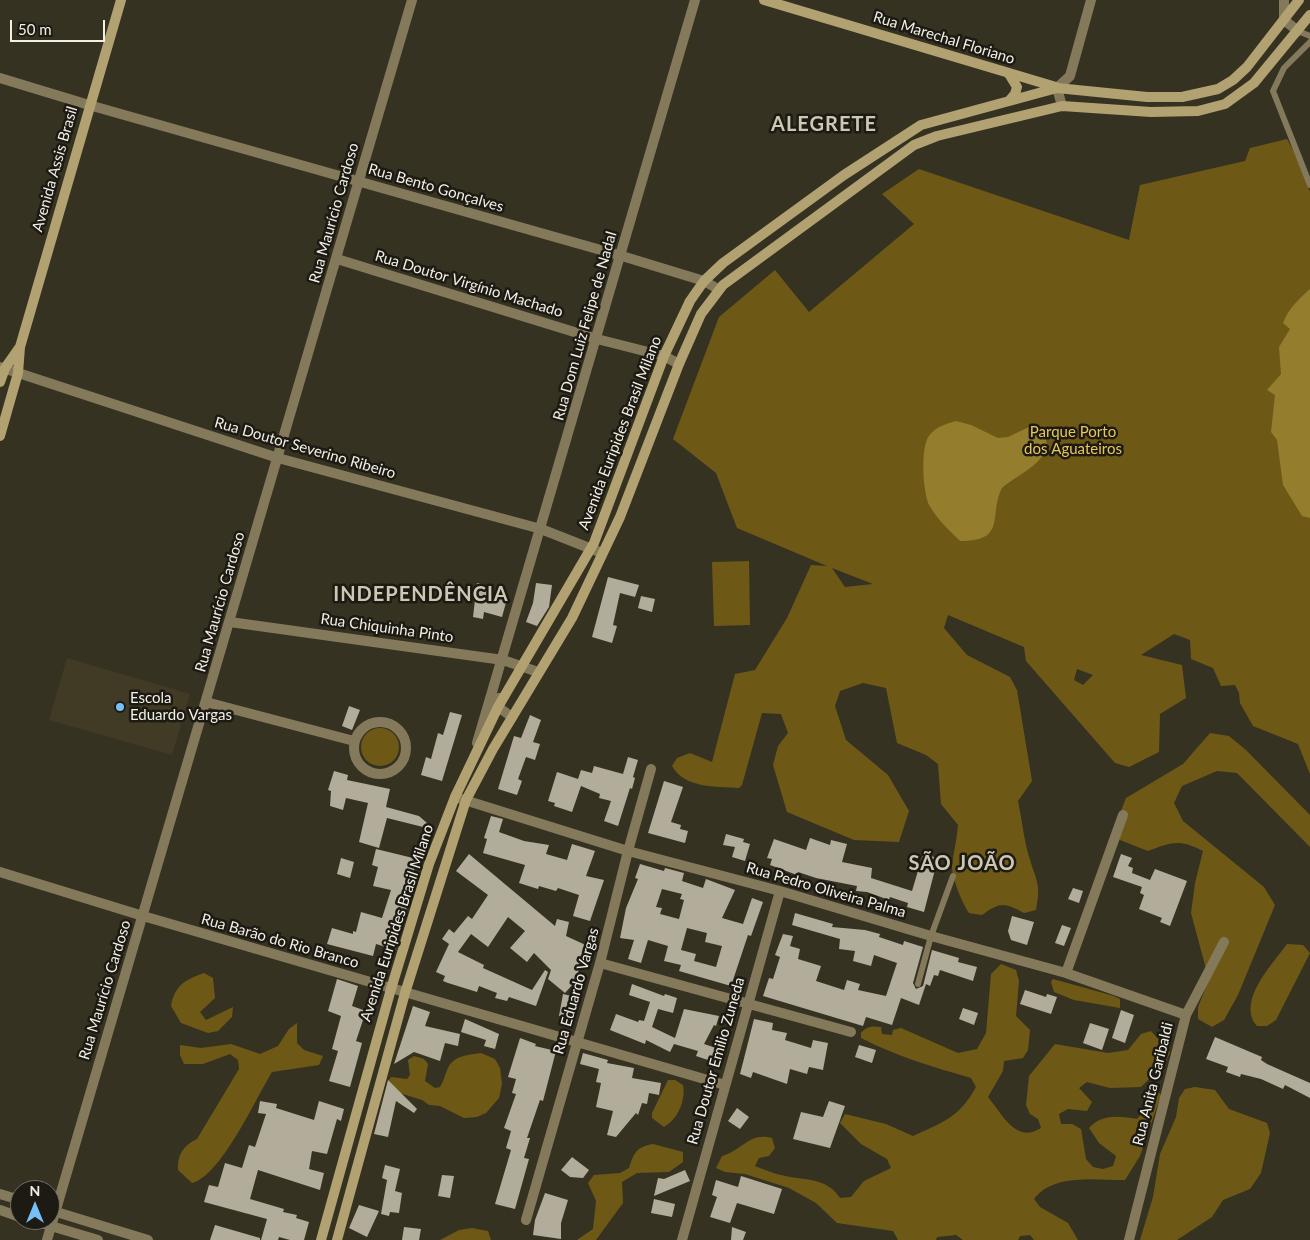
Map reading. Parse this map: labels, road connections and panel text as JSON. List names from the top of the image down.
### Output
{
  "streets": {
    "main road": ["Rua Marechal Floriano", "Avenida Assis Brasil", "Avenida Euripides Brasil Milano"],
    "street": [
      "Rua Bento Gonçalves",
      "Rua Maurício Cardoso",
      "Rua Doutor Virgínio Machado",
      "Rua Dom Luiz Felipe de Nadal",
      "Rua Doutor Severino Ribeiro",
      "Rua Chiquinha Pinto",
      "Rua Pedro Oliveira Palma",
      "Rua Barão do Rio Branco",
      "Rua Eduardo Vargas",
      "Rua Doutor Emilio Zuneda",
      "Rua Anita Garibaldi"
    ]
  },
  "crossings": [
    ["Rua Marechal Floriano", "Avenida Euripides Brasil Milano"],
    ["Avenida Assis Brasil", "Rua Bento Gonçalves"],
    ["Avenida Assis Brasil", "Rua Doutor Severino Ribeiro"],
    ["Rua Bento Gonçalves", "Rua Maurício Cardoso"],
    ["Rua Bento Gonçalves", "Rua Dom Luiz Felipe de Nadal"],
    ["Rua Bento Gonçalves", "Avenida Euripides Brasil Milano"],
    ["Rua Maurício Cardoso", "Rua Doutor Virgínio Machado"],
    ["Rua Maurício Cardoso", "Rua Doutor Severino Ribeiro"],
    ["Rua Maurício Cardoso", "Rua Chiquinha Pinto"],
    ["Rua Maurício Cardoso", "Rua Barão do Rio Branco"],
    ["Rua Doutor Virgínio Machado", "Rua Dom Luiz Felipe de Nadal"],
    ["Rua Doutor Virgínio Machado", "Avenida Euripides Brasil Milano"],
    ["Rua Dom Luiz Felipe de Nadal", "Avenida Euripides Brasil Milano"],
    ["Rua Dom Luiz Felipe de Nadal", "Rua Doutor Severino Ribeiro"],
    ["Rua Dom Luiz Felipe de Nadal", "Rua Chiquinha Pinto"],
    ["Avenida Euripides Brasil Milano", "Rua Doutor Severino Ribeiro"],
    ["Avenida Euripides Brasil Milano", "Rua Chiquinha Pinto"],
    ["Avenida Euripides Brasil Milano", "Rua Pedro Oliveira Palma"],
    ["Avenida Euripides Brasil Milano", "Rua Barão do Rio Branco"],
    ["Rua Pedro Oliveira Palma", "Rua Eduardo Vargas"],
    ["Rua Pedro Oliveira Palma", "Rua Doutor Emilio Zuneda"],
    ["Rua Pedro Oliveira Palma", "Rua Anita Garibaldi"],
    ["Rua Barão do Rio Branco", "Rua Eduardo Vargas"],
    ["Rua Barão do Rio Branco", "Rua Doutor Emilio Zuneda"]
  ],
  "districts": ["ALEGRETE", "INDEPENDÊNCIA", "SÃO JOÃO"],
  "parks": ["Parque Porto dos Aguateiros"],
  "places": ["Escola Eduardo Vargas"],
  "scale_bar": "50 m",
  "north": "top"
}
